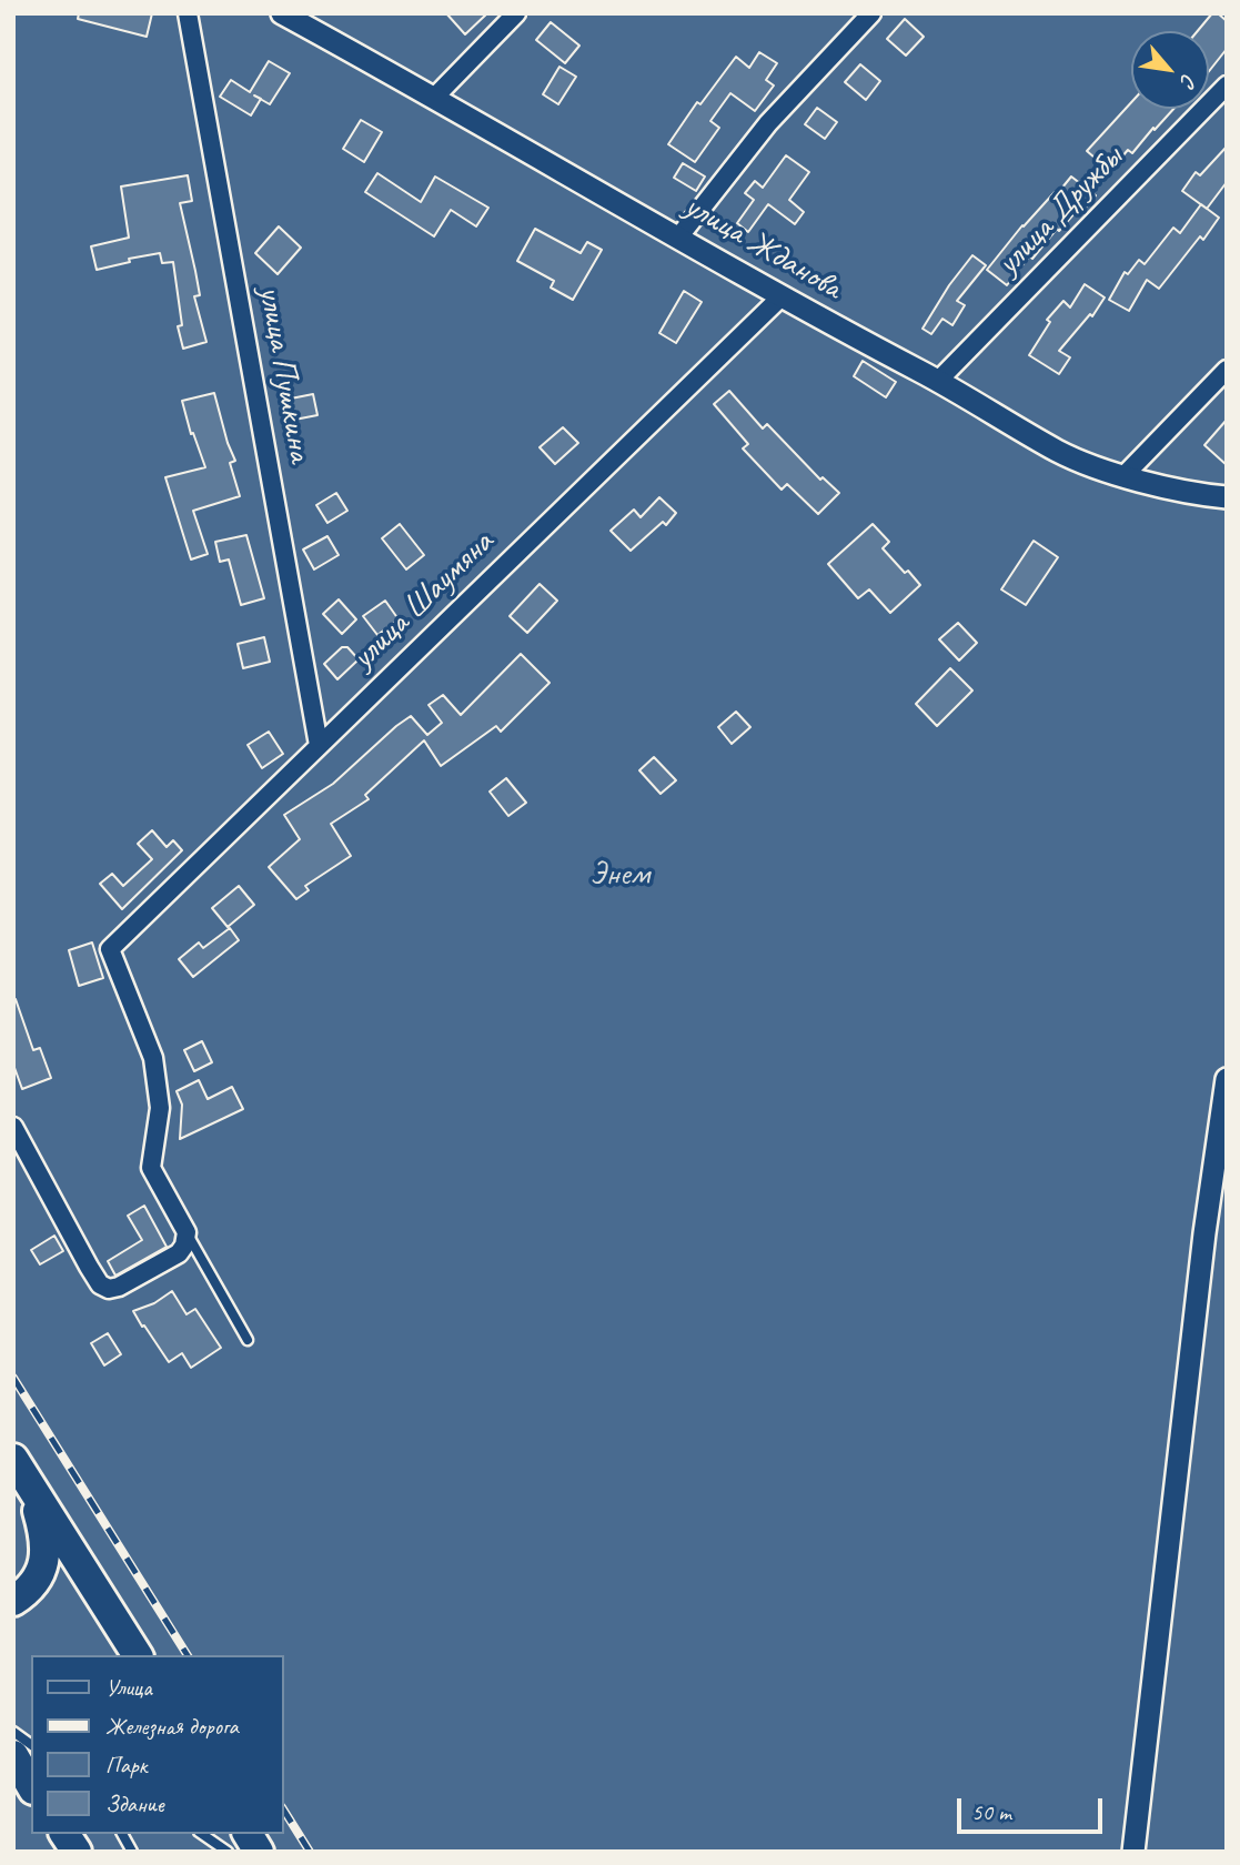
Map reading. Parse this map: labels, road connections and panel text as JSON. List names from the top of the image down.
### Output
{
  "streets": {
    "street": [
      "улица Дружбы",
      "улица Жданова",
      "улица Пушкина",
      "улица Шаумяна"
    ]
  },
  "crossings": [
    ["улица Дружбы", "улица Жданова"],
    ["улица Жданова", "улица Шаумяна"],
    ["улица Пушкина", "улица Шаумяна"]
  ],
  "parks": ["Энем"],
  "legend": [
    "Улица",
    "Железная дорога",
    "Парк",
    "Здание"
  ],
  "scale_bar": "50 m",
  "north": "bottom right"
}
